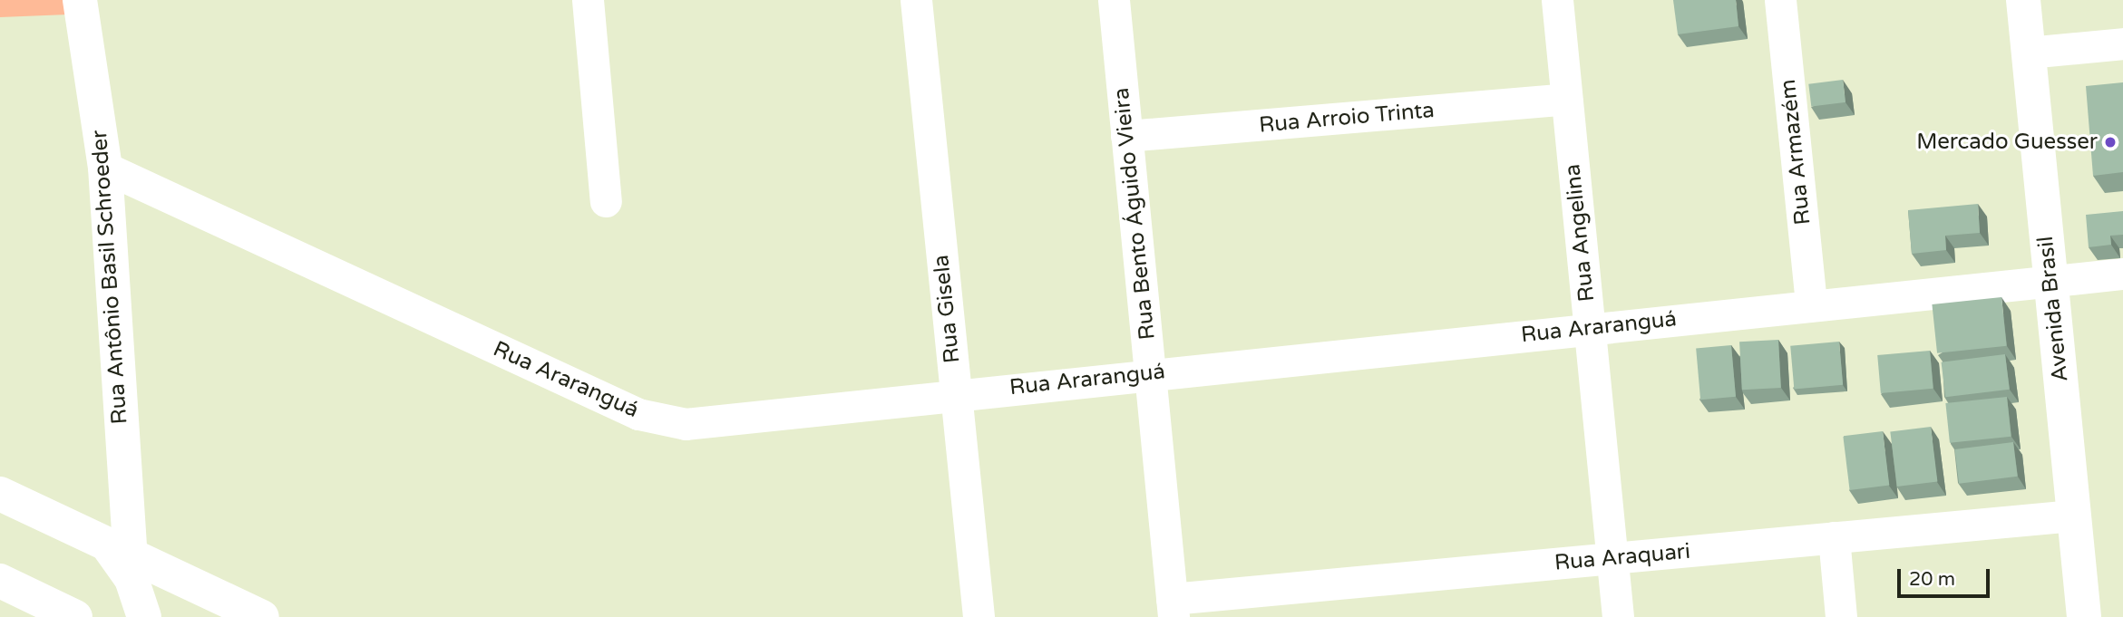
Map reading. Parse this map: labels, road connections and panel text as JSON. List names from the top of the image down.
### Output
{
  "streets": {
    "main road": ["Rua Antônio Basil Schroeder", "Avenida Brasil"],
    "street": [
      "Rua Arroio Trinta",
      "Rua Armazém",
      "Rua Bento Águido Vieira",
      "Rua Angelina",
      "Rua Gisela",
      "Rua Araranguá",
      "Rua Araquari"
    ]
  },
  "crossings": [
    ["Rua Arroio Trinta", "Rua Bento Águido Vieira"],
    ["Rua Arroio Trinta", "Rua Angelina"],
    ["Rua Armazém", "Rua Araranguá"],
    ["Rua Bento Águido Vieira", "Rua Araranguá"],
    ["Rua Bento Águido Vieira", "Rua Araquari"],
    ["Rua Angelina", "Rua Araranguá"],
    ["Rua Angelina", "Rua Araquari"],
    ["Rua Antônio Basil Schroeder", "Rua Araranguá"],
    ["Rua Gisela", "Rua Araranguá"],
    ["Avenida Brasil", "Rua Araranguá"],
    ["Avenida Brasil", "Rua Araquari"]
  ],
  "places": ["Mercado Guesser"],
  "scale_bar": "20 m"
}
